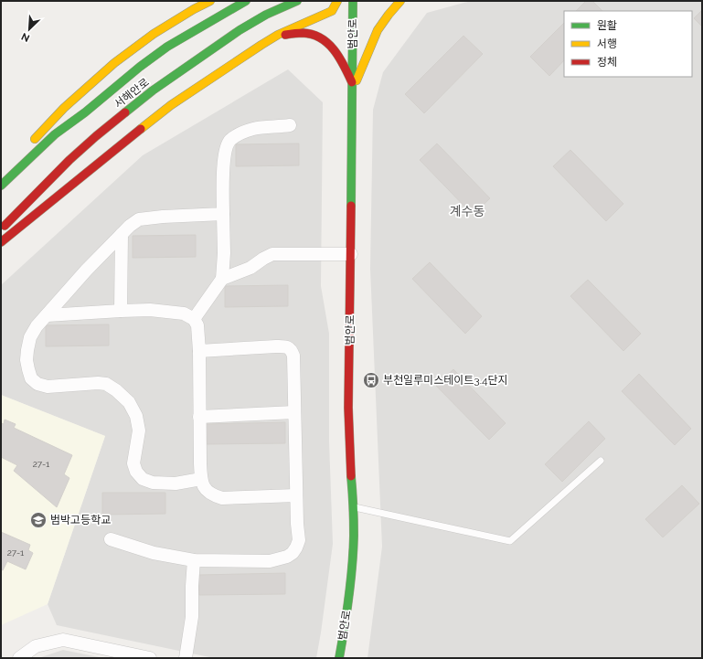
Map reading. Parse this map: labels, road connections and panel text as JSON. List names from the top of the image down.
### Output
{
  "streets": {
    "main road": ["범안로", "서해안로"]
  },
  "districts": ["계수동"],
  "places": {
    "bus stop": ["부천일루미스테이트3.4단지"],
    "school or university": ["범박고등학교"]
  },
  "house_numbers": ["27-1", "27-1"],
  "legend": ["원활", "서행", "정체"],
  "north": "bottom left"
}
